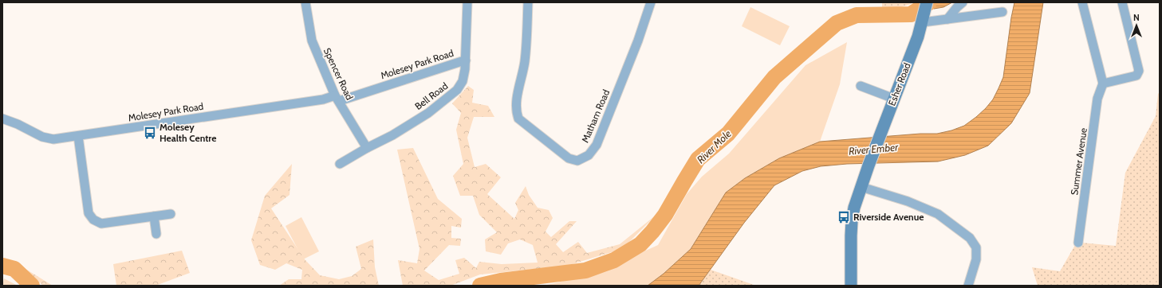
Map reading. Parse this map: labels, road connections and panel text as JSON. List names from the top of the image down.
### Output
{
  "streets": {
    "main road": ["Esher Road"],
    "street": [
      "Molesey Park Road",
      "Spencer Road",
      "Bell Road",
      "Matham Road",
      "Summer Avenue"
    ]
  },
  "crossings": [
    ["Molesey Park Road", "Spencer Road"],
    ["Molesey Park Road", "Bell Road"],
    ["Spencer Road", "Bell Road"]
  ],
  "water": ["River Mole", "River Ember"],
  "places": {
    "bus stop": ["Molesey Health Centre", "Riverside Avenue"]
  },
  "north": "top"
}
